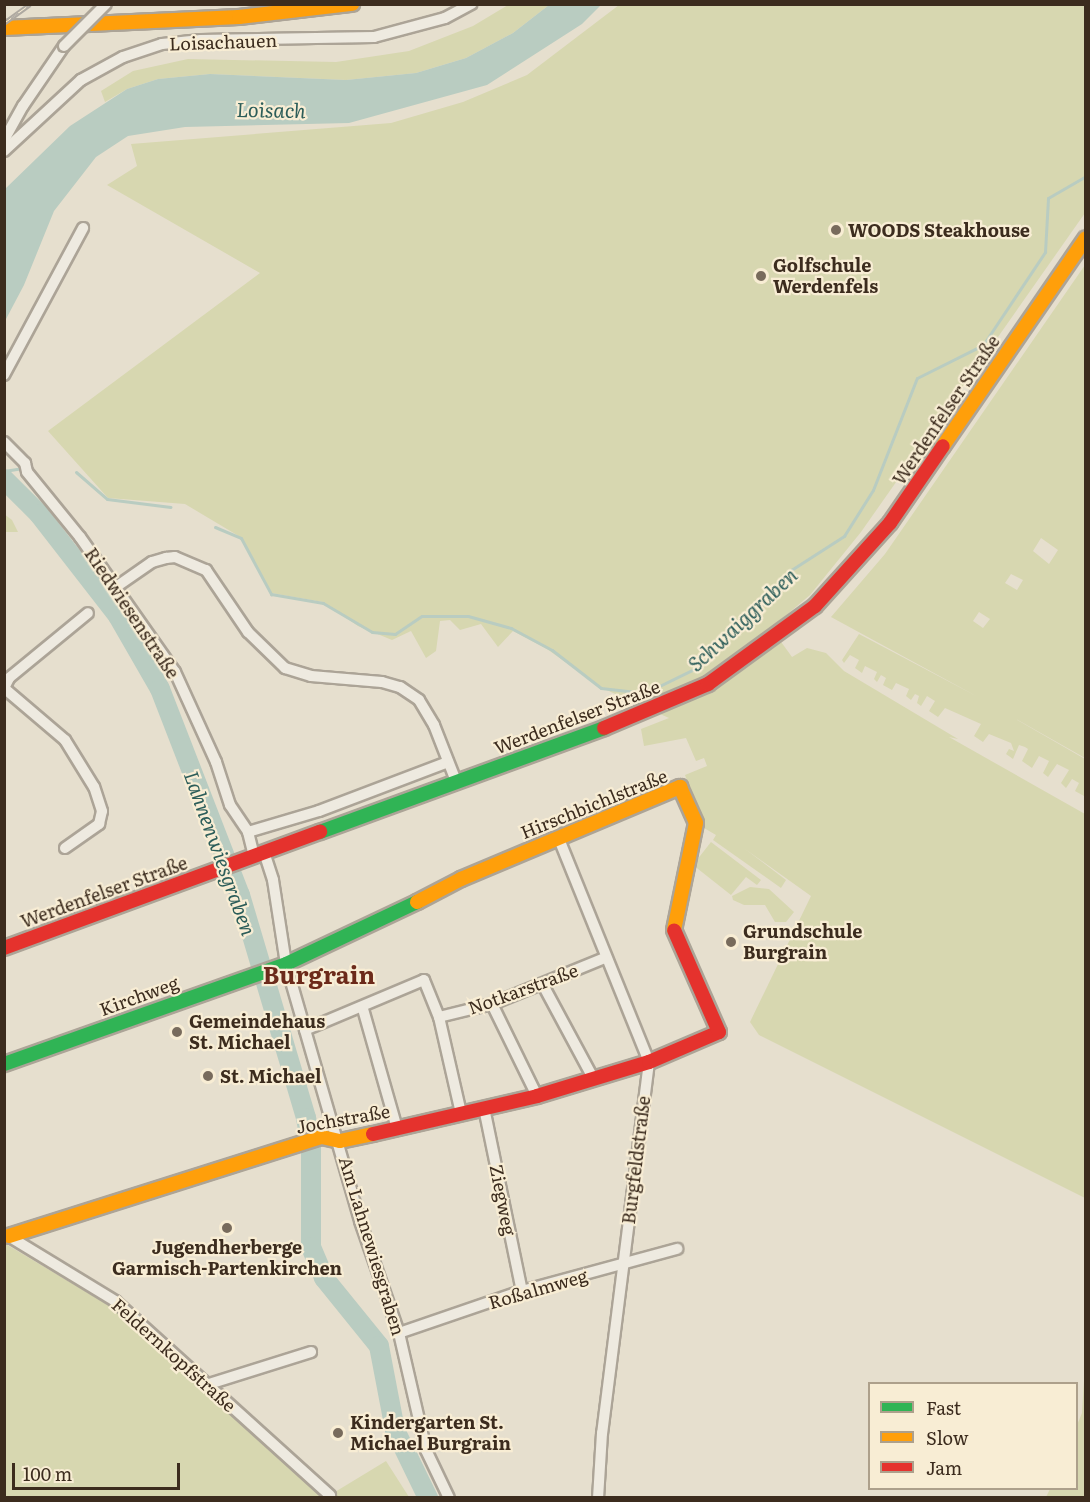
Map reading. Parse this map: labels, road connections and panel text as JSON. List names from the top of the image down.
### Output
{
  "streets": {
    "street": [
      "Loisachauen",
      "Werdenfelser Straße",
      "Riedwiesenstraße",
      "Hirschbichlstraße",
      "Notkarstraße",
      "Kirchweg",
      "Jochstraße",
      "Burgfeldstraße",
      "Ziegweg",
      "Am Lahnewiesgraben",
      "Roßalmweg",
      "Feldernkopfstraße"
    ]
  },
  "crossings": [
    ["Werdenfelser Straße", "Riedwiesenstraße"],
    ["Werdenfelser Straße", "Am Lahnewiesgraben"],
    ["Riedwiesenstraße", "Am Lahnewiesgraben"],
    ["Hirschbichlstraße", "Kirchweg"],
    ["Hirschbichlstraße", "Jochstraße"],
    ["Hirschbichlstraße", "Am Lahnewiesgraben"],
    ["Kirchweg", "Am Lahnewiesgraben"],
    ["Jochstraße", "Burgfeldstraße"],
    ["Jochstraße", "Ziegweg"],
    ["Jochstraße", "Am Lahnewiesgraben"],
    ["Jochstraße", "Feldernkopfstraße"],
    ["Burgfeldstraße", "Roßalmweg"],
    ["Ziegweg", "Roßalmweg"],
    ["Am Lahnewiesgraben", "Roßalmweg"]
  ],
  "districts": ["Burgrain"],
  "water": ["Loisach", "Schwaiggraben", "Lahnenwiesgraben"],
  "places": [
    "WOODS Steakhouse",
    "Golfschule Werdenfels",
    "Grundschule Burgrain",
    "Gemeindehaus St. Michael",
    "St. Michael",
    "Jugendherberge Garmisch-Partenkirchen",
    "Kindergarten St. Michael Burgrain"
  ],
  "legend": ["Fast", "Slow", "Jam"],
  "scale_bar": "100 m"
}
